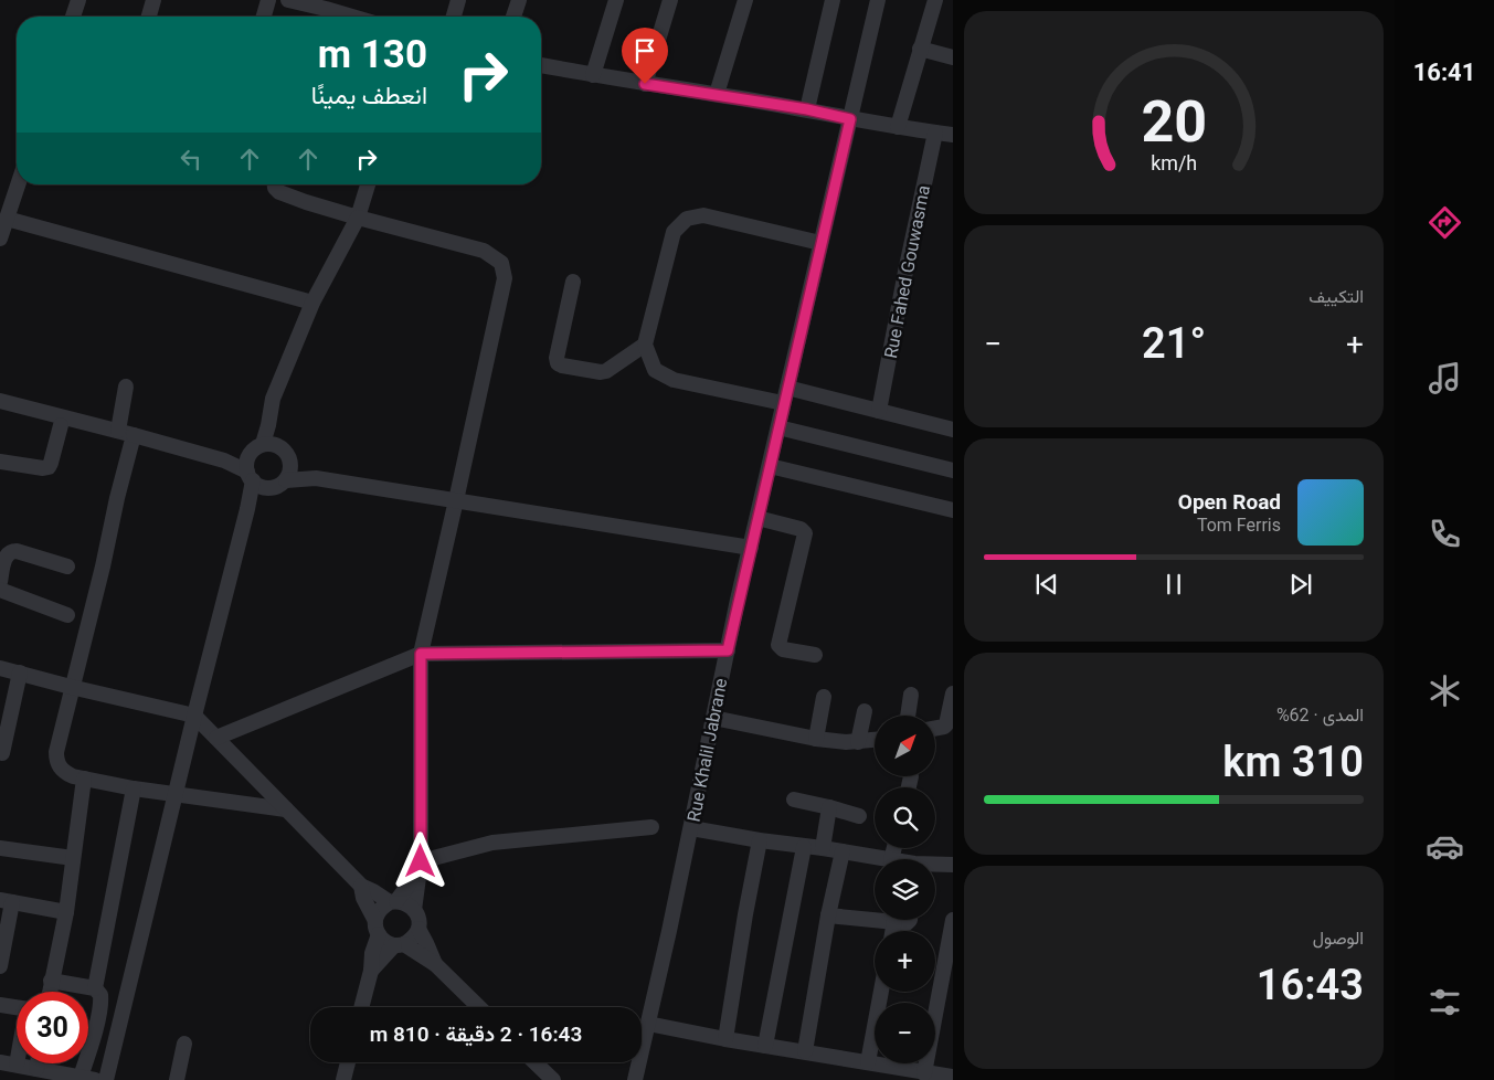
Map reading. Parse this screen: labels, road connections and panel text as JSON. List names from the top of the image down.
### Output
{
  "streets": {
    "street": ["Rue Fahed Gouwasma", "Rue Khalil Jabrane"]
  },
  "north": "top right",
  "page": {
    "tabs": "16:41",
    "turn": ["130 m", "انعطف يمينًا"],
    "tile": [
      "التكييف",
      ["المدى · 62%", "310 km"],
      ["الوصول", "16:43"]
    ],
    "heat": ["−", "21°", "+"],
    "song": ["Open Road", "Tom Ferris"],
    "map_buttons": ["+", "−"],
    "limit": "30",
    "trip": "16:43 · 2 دقيقة · 810 m",
    "gauge": ["20", "km/h"]
  }
}
